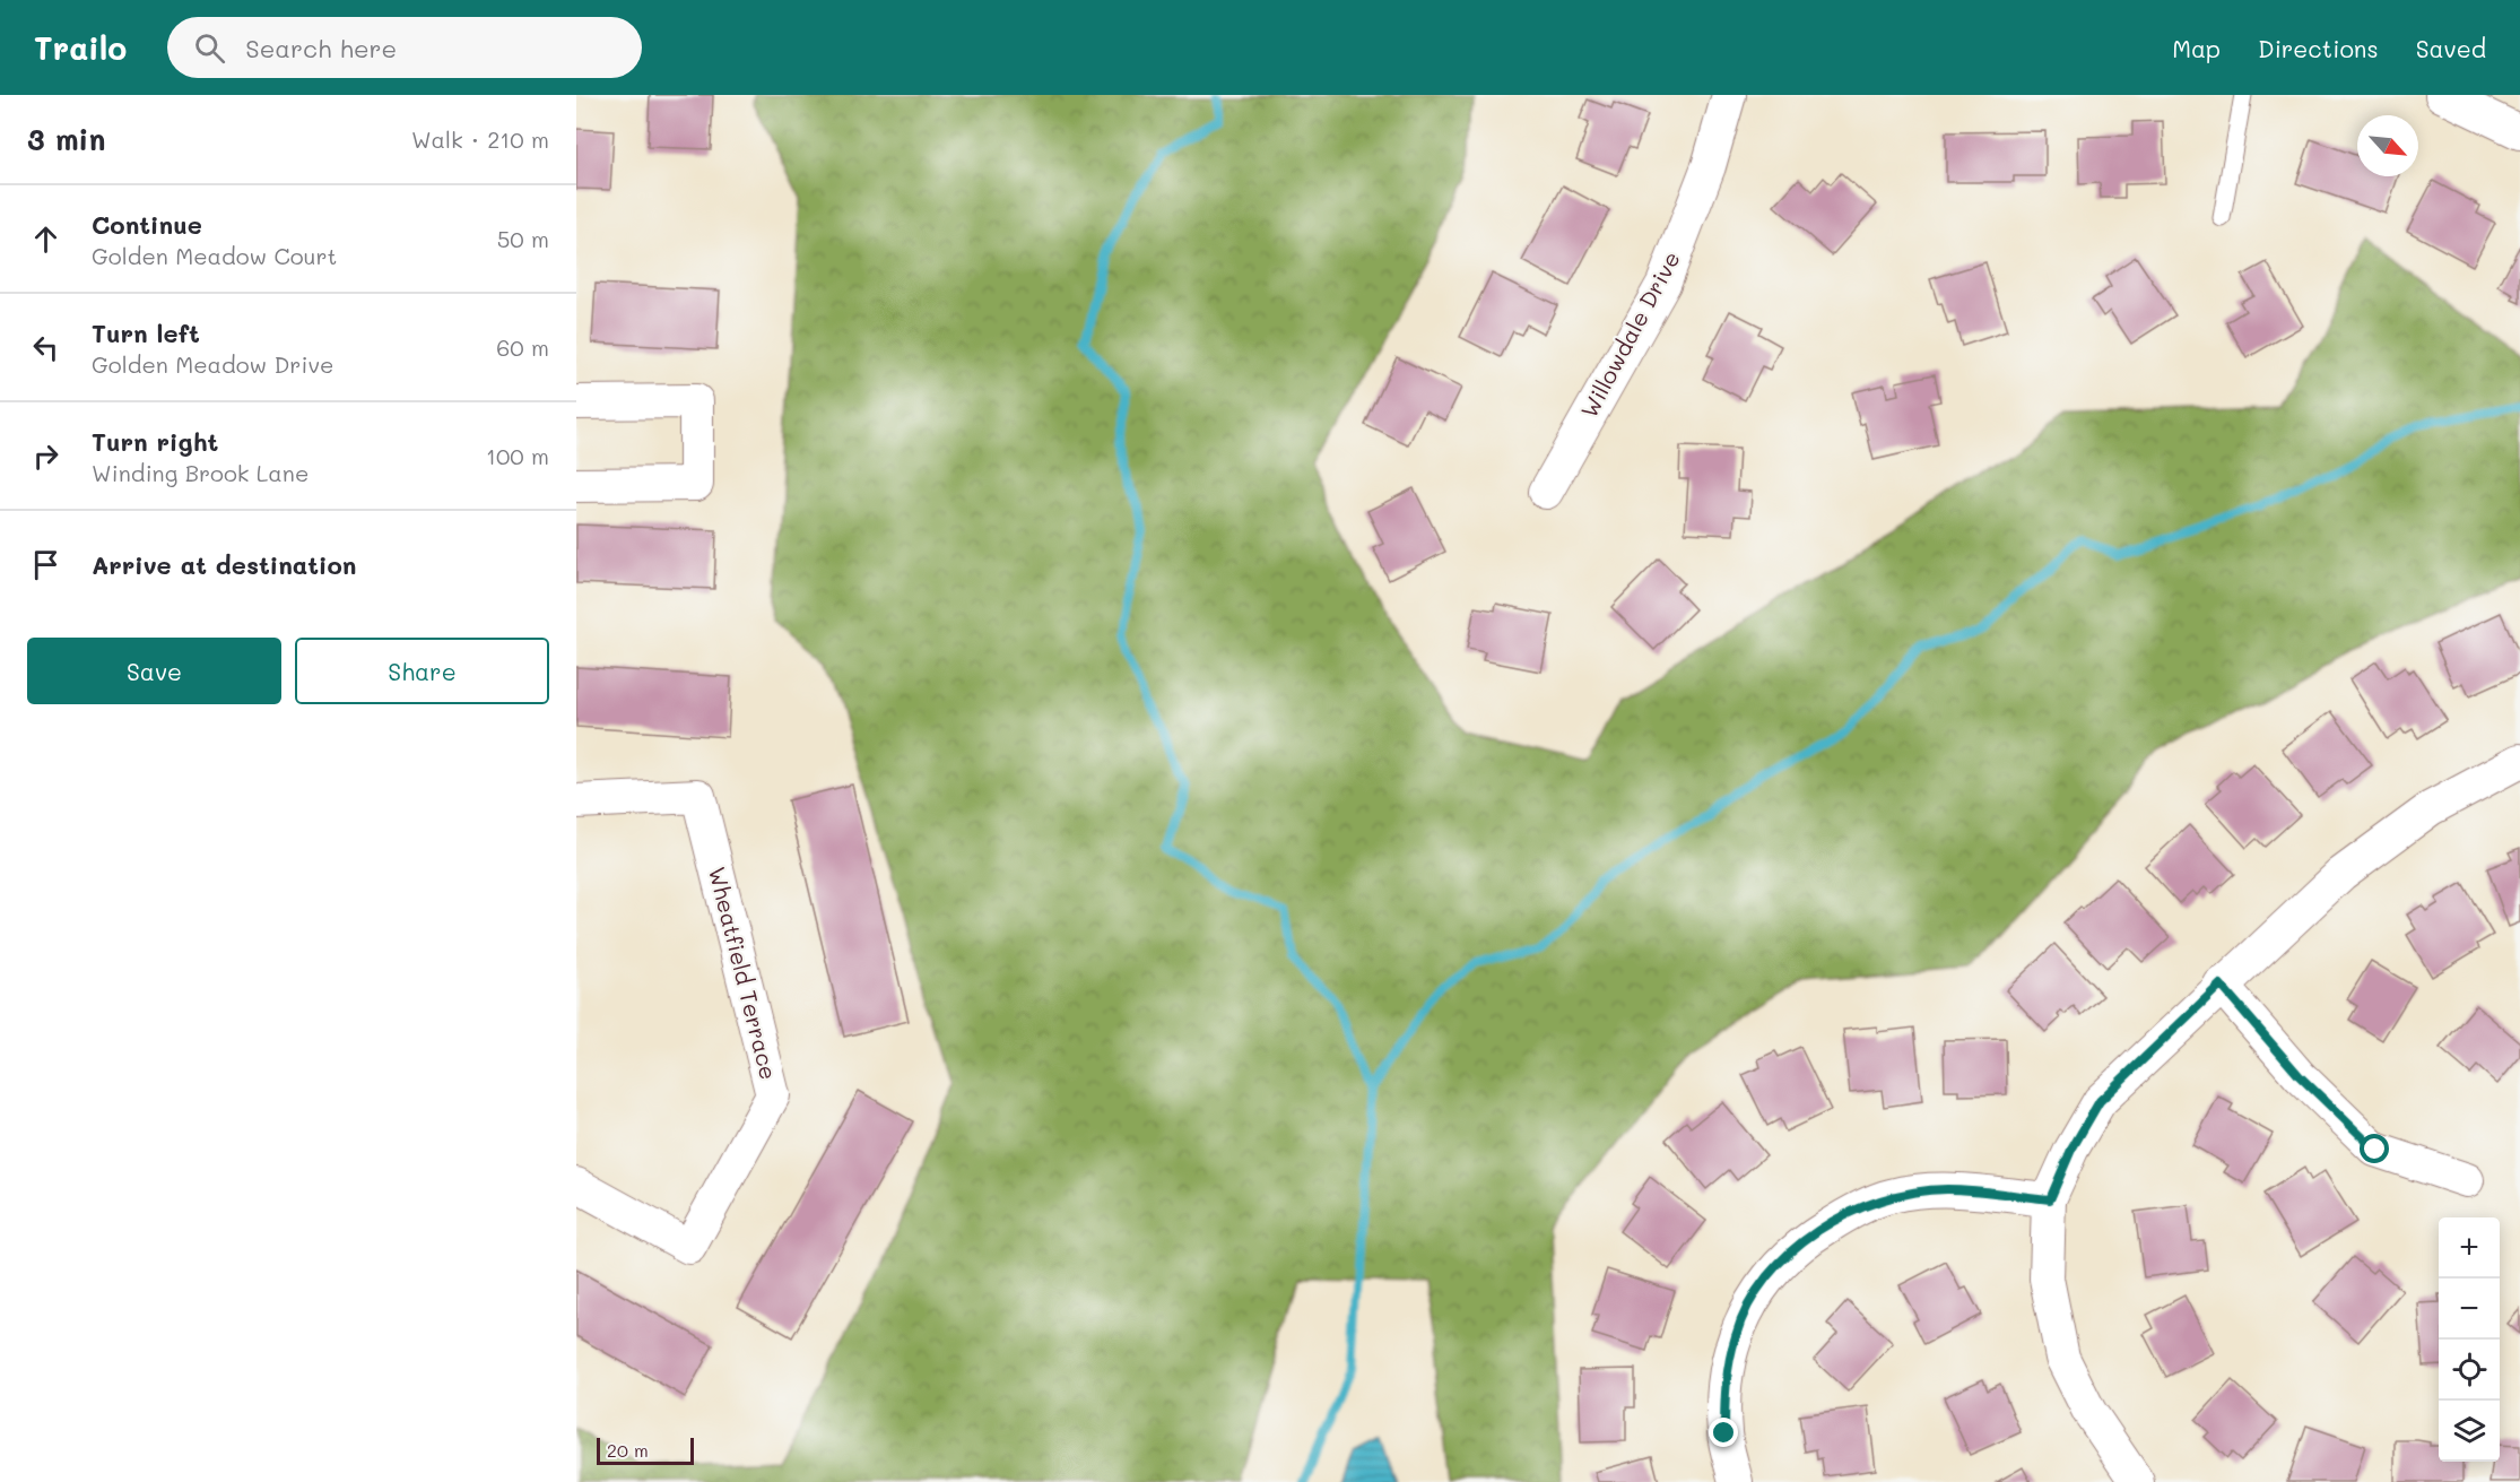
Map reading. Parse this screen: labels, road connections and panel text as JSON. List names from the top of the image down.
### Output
{
  "streets": {
    "street": ["Willowdale Drive", "Wheatfield Terrace"]
  },
  "scale_bar": "20 m",
  "north": "bottom right",
  "page": {
    "header": "Trailo",
    "search": "Search here",
    "nav": ["Map", "Directions", "Saved"],
    "heading": ["3 min", "Walk · 210 m"],
    "list": [
      ["Continue", "Golden Meadow Court", "50 m"],
      ["Turn left", "Golden Meadow Drive", "60 m"],
      ["Turn right", "Winding Brook Lane", "100 m"],
      "Arrive at destination"
    ],
    "buttons": ["Save", "Share"],
    "map_buttons": ["+", "−"],
    "scale": "20 m"
  }
}
